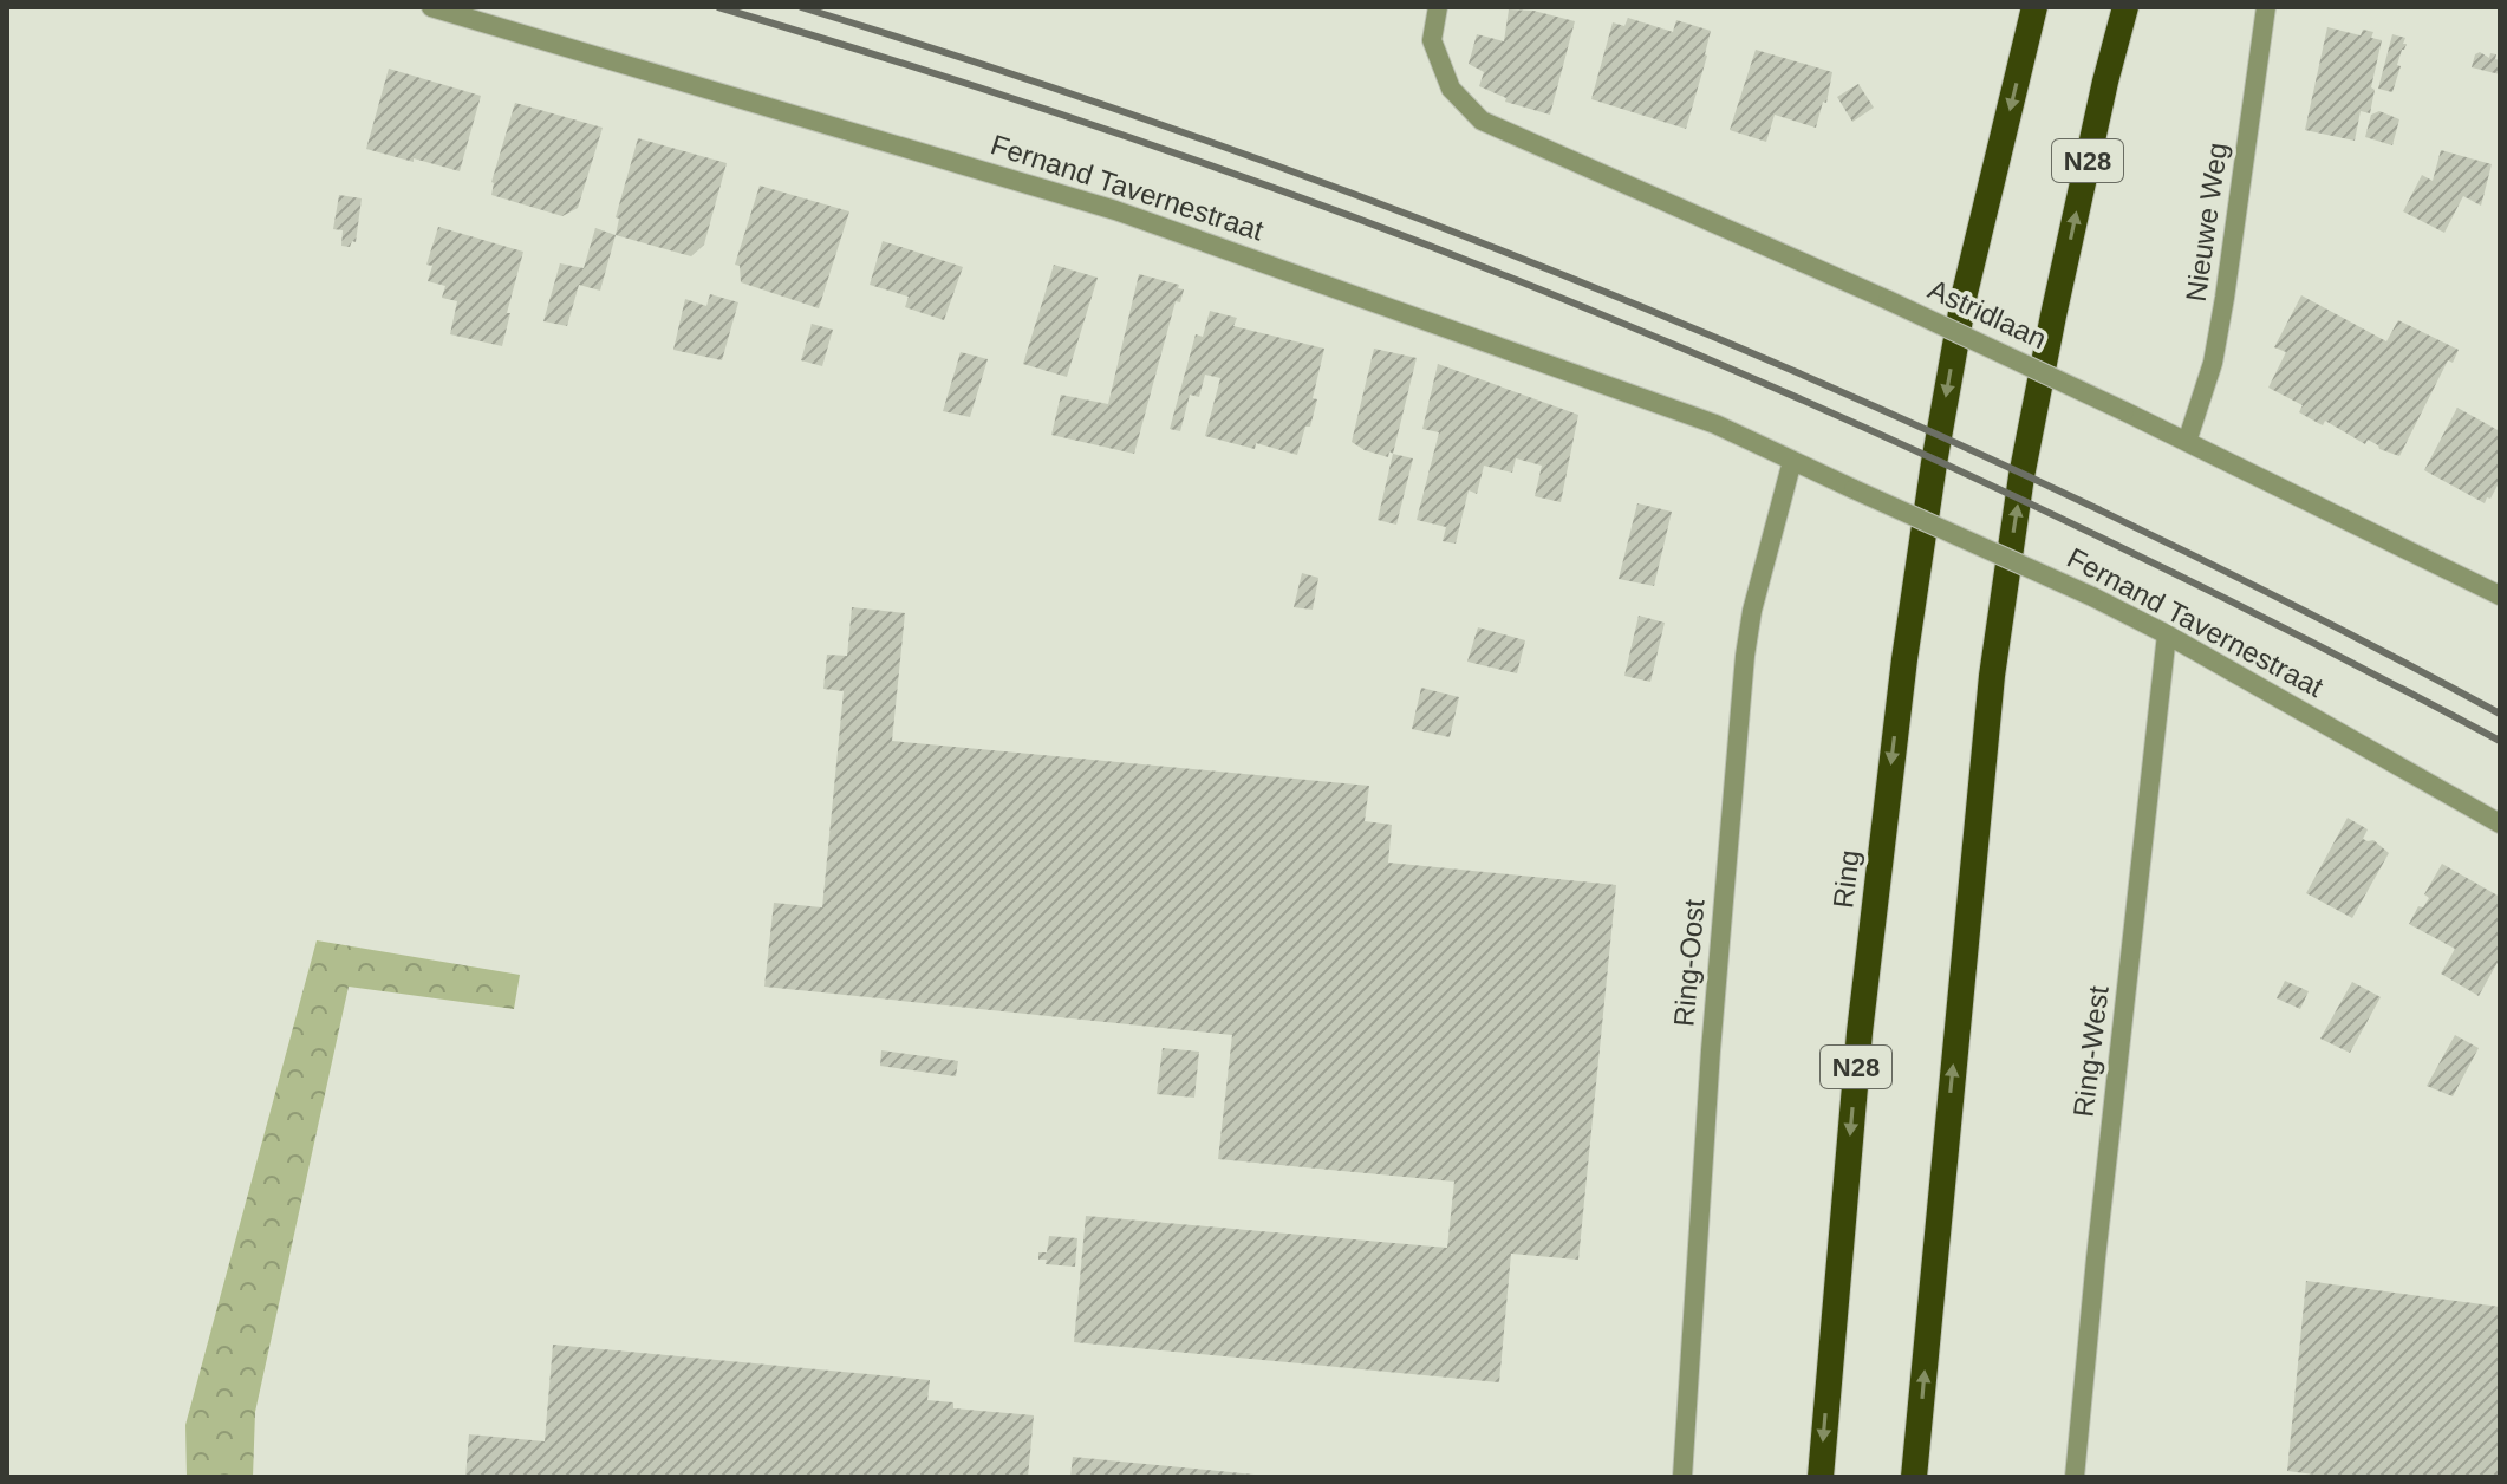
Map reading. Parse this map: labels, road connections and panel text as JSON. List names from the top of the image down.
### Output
{
  "streets": {
    "highway": ["N28", "Ring"],
    "street": [
      "Fernand Tavernestraat",
      "Nieuwe Weg",
      "Astridlaan",
      "Ring-Oost",
      "Ring-West"
    ]
  },
  "crossings": [
    ["Fernand Tavernestraat", "Ring-Oost"],
    ["Fernand Tavernestraat", "Ring-West"],
    ["Nieuwe Weg", "Astridlaan"]
  ]
}
